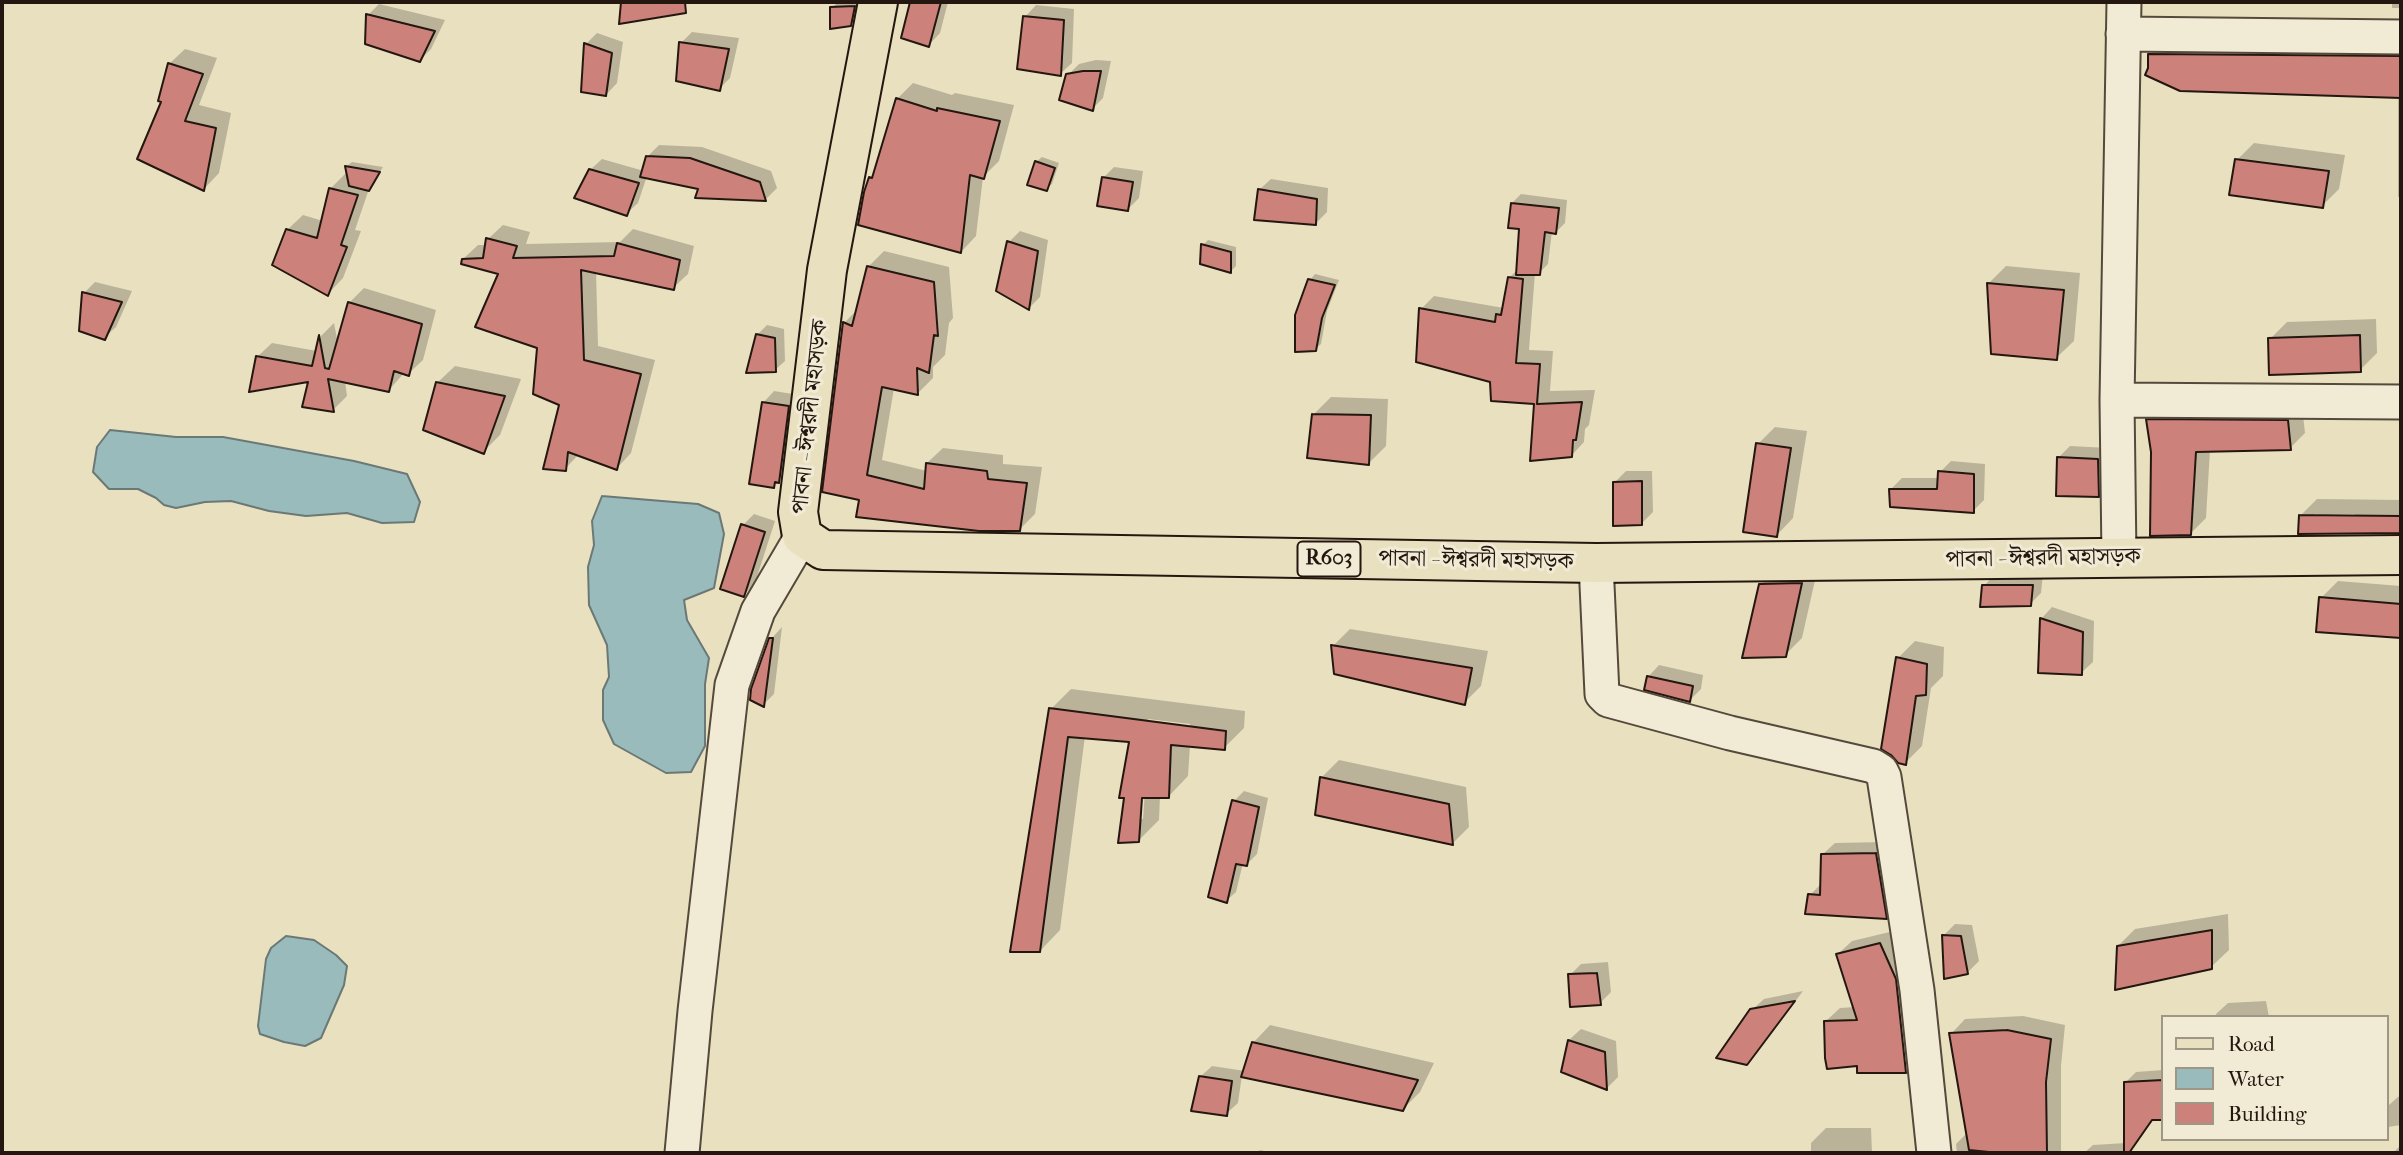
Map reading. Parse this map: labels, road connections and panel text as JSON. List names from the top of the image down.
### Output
{
  "streets": {
    "main road": ["পাবনা - ঈশ্বরদী মহাসড়ক", "R603"]
  },
  "legend": ["Road", "Water", "Building"]
}
